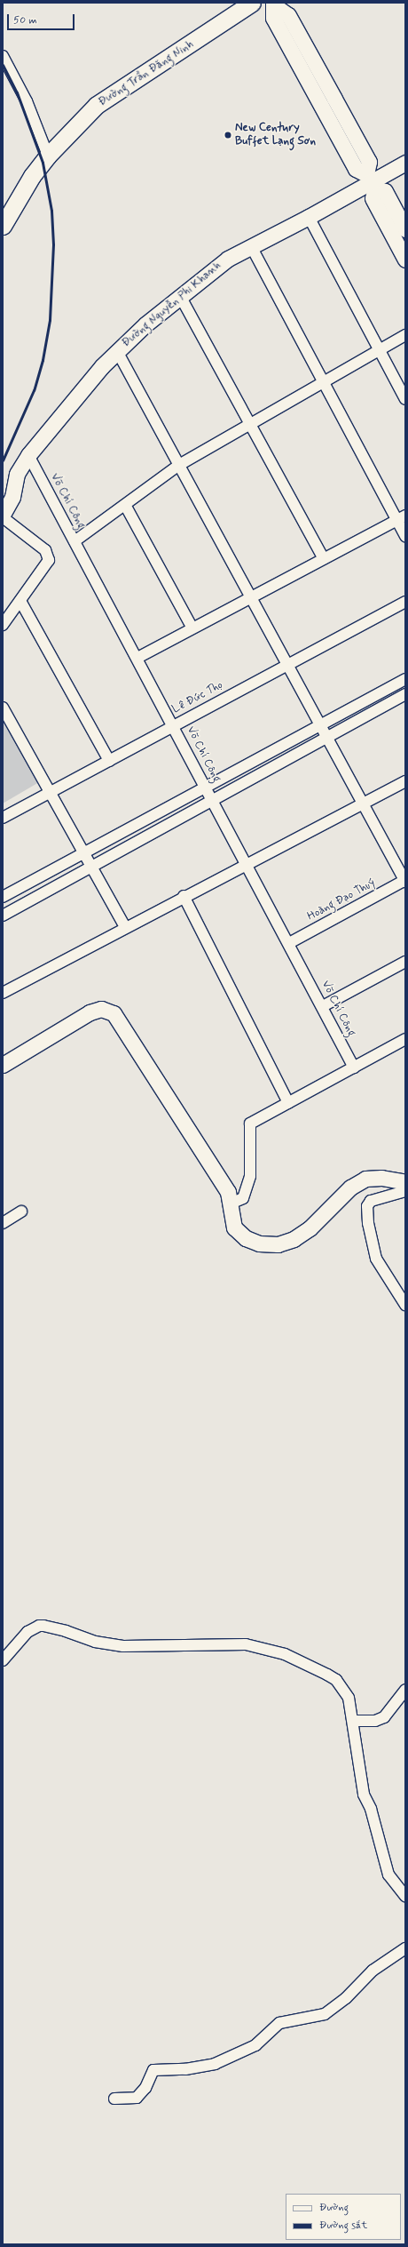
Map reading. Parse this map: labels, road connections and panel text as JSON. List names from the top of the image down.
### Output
{
  "streets": {
    "main road": ["Đường Trần Đăng Ninh"],
    "street": [
      "Đường Nguyễn Phi Khanh",
      "Võ Chí Công",
      "Lê Đức Thọ",
      "Hoàng Đạo Thuý"
    ]
  },
  "crossings": [
    ["Đường Nguyễn Phi Khanh", "Võ Chí Công"],
    ["Võ Chí Công", "Lê Đức Thọ"],
    ["Võ Chí Công", "Hoàng Đạo Thuý"]
  ],
  "places": ["New Century Buffet Lạng Sơn"],
  "legend": ["Đường", "Đường sắt"],
  "scale_bar": "50 m"
}
